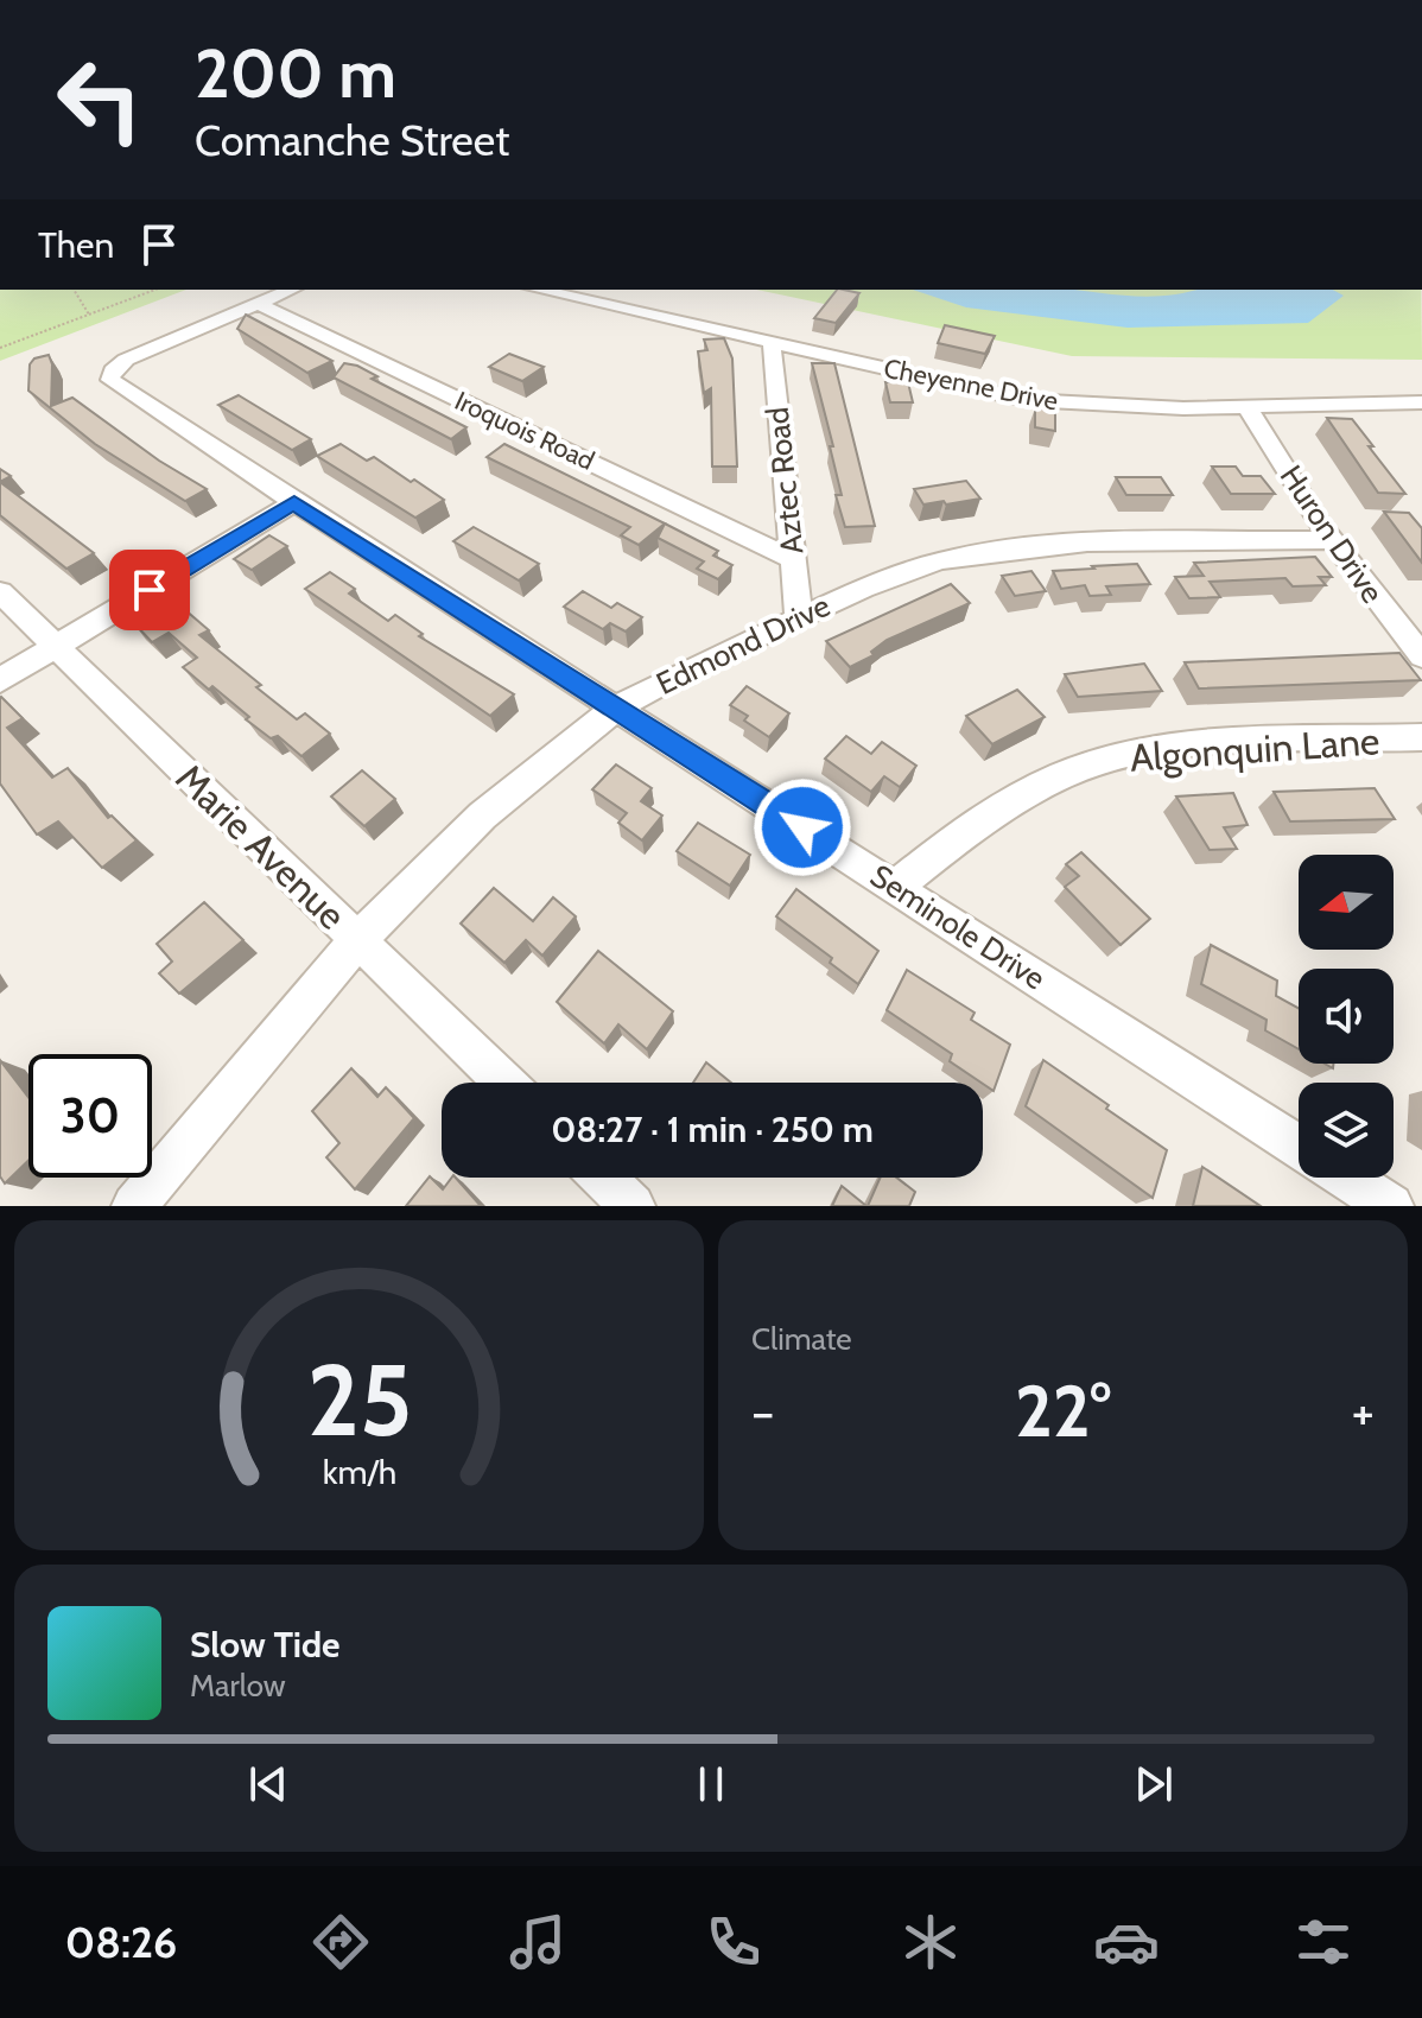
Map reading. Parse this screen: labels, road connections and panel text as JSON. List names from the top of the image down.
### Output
{
  "streets": {
    "street": [
      "Cheyenne Drive",
      "Iroquois Road",
      "Aztec Road",
      "Huron Drive",
      "Edmond Drive",
      "Algonquin Lane",
      "Marie Avenue",
      "Seminole Drive"
    ]
  },
  "crossings": [
    ["Cheyenne Drive", "Aztec Road"],
    ["Cheyenne Drive", "Huron Drive"],
    ["Iroquois Road", "Aztec Road"],
    ["Iroquois Road", "Seminole Drive"],
    ["Aztec Road", "Edmond Drive"],
    ["Huron Drive", "Edmond Drive"],
    ["Edmond Drive", "Marie Avenue"],
    ["Edmond Drive", "Seminole Drive"],
    ["Algonquin Lane", "Seminole Drive"]
  ],
  "north": "left",
  "page": {
    "turn": ["200 m", "Comanche Street"],
    "then": "Then",
    "limit": "30",
    "trip": "08:27 · 1 min · 250 m",
    "tile": "Climate",
    "heat": ["−", "22°", "+"],
    "song": ["Slow Tide", "Marlow"],
    "tabs": "08:26",
    "gauge": ["25", "km/h"]
  }
}
